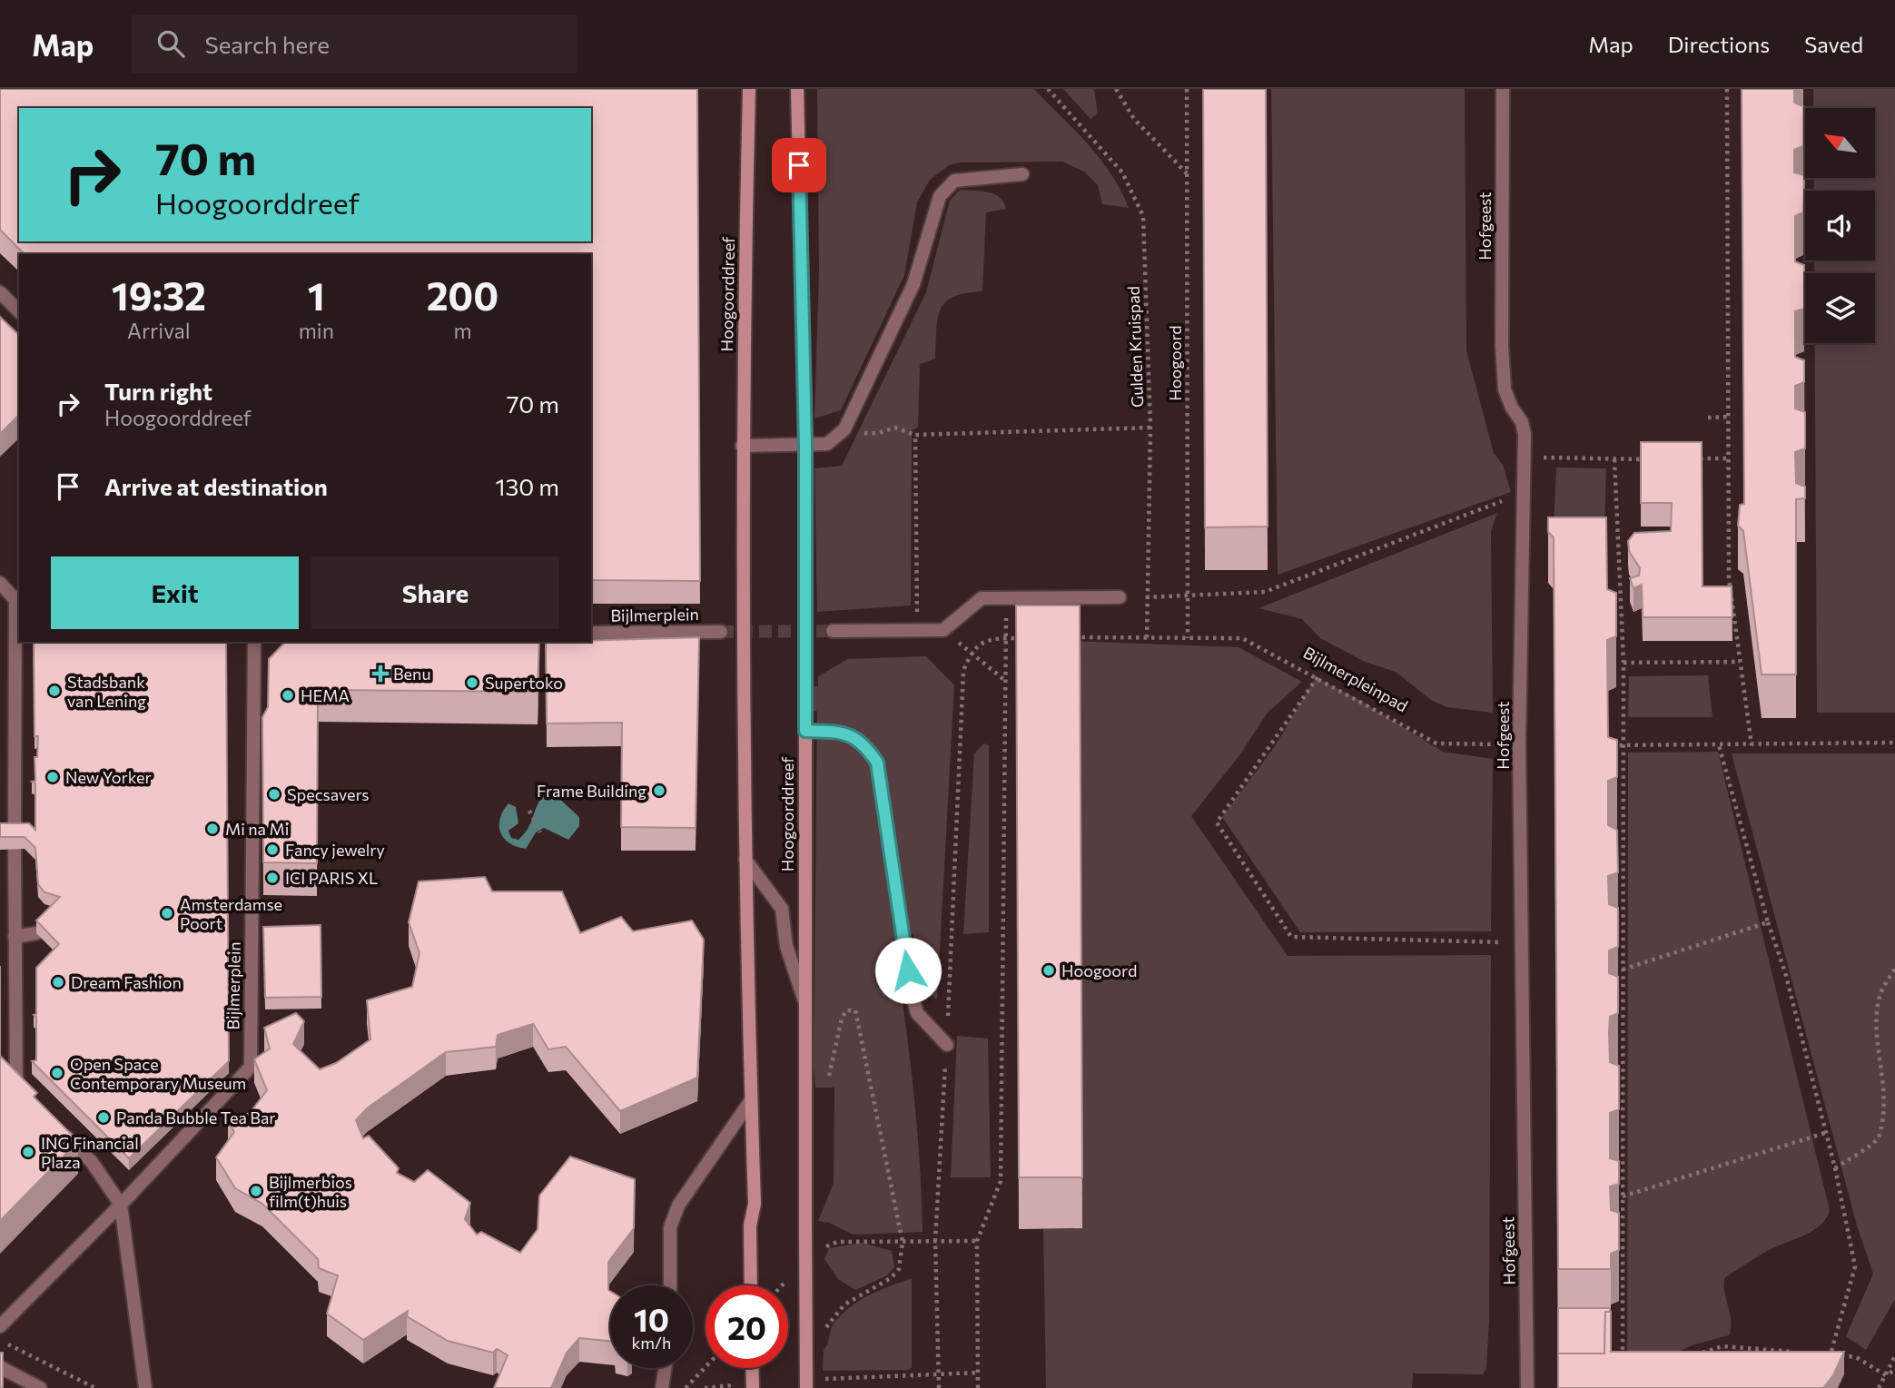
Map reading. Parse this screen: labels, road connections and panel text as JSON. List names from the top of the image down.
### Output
{
  "streets": {
    "street": ["Hofgeest", "Hoogoorddreef", "Bijlmerplein"],
    "path": ["Gulden Kruispad", "Hoogoord", "Bijlmerpleinpad"]
  },
  "crossings": [
    ["Hofgeest", "Bijlmerpleinpad"],
    ["Gulden Kruispad", "Bijlmerpleinpad"],
    ["Hoogoord", "Bijlmerpleinpad"]
  ],
  "places": {
    "health": ["Benu"],
    "other": [
      "Supertoko",
      "Stadsbank van Lening",
      "HEMA",
      "New Yorker",
      "Frame Building",
      "Specsavers",
      "Mi na Mi",
      "Fancy jewelry",
      "ICI PARIS XL",
      "Amsterdamse Poort",
      "Hoogoord",
      "Dream Fashion",
      "Open Space Contemporary Museum",
      "Panda Bubble Tea Bar",
      "ING Financial Plaza",
      "Bijlmerbios film(t)huis"
    ]
  },
  "north": "top left",
  "page": {
    "header": "Map",
    "search": "Search here",
    "nav": ["Map", "Directions", "Saved"],
    "turn": ["70 m", "Hoogoorddreef"],
    "eta": [
      "19:32",
      "Arrival",
      "1",
      "min",
      "200",
      "m"
    ],
    "list": [
      {
        "name": "Turn right",
        "note": "Hoogoorddreef",
        "value": "70 m"
      },
      {
        "name": "Arrive at destination",
        "value": "130 m"
      }
    ],
    "buttons": ["Exit", "Share"],
    "speed": "10 km/h",
    "limit": "20"
  }
}
